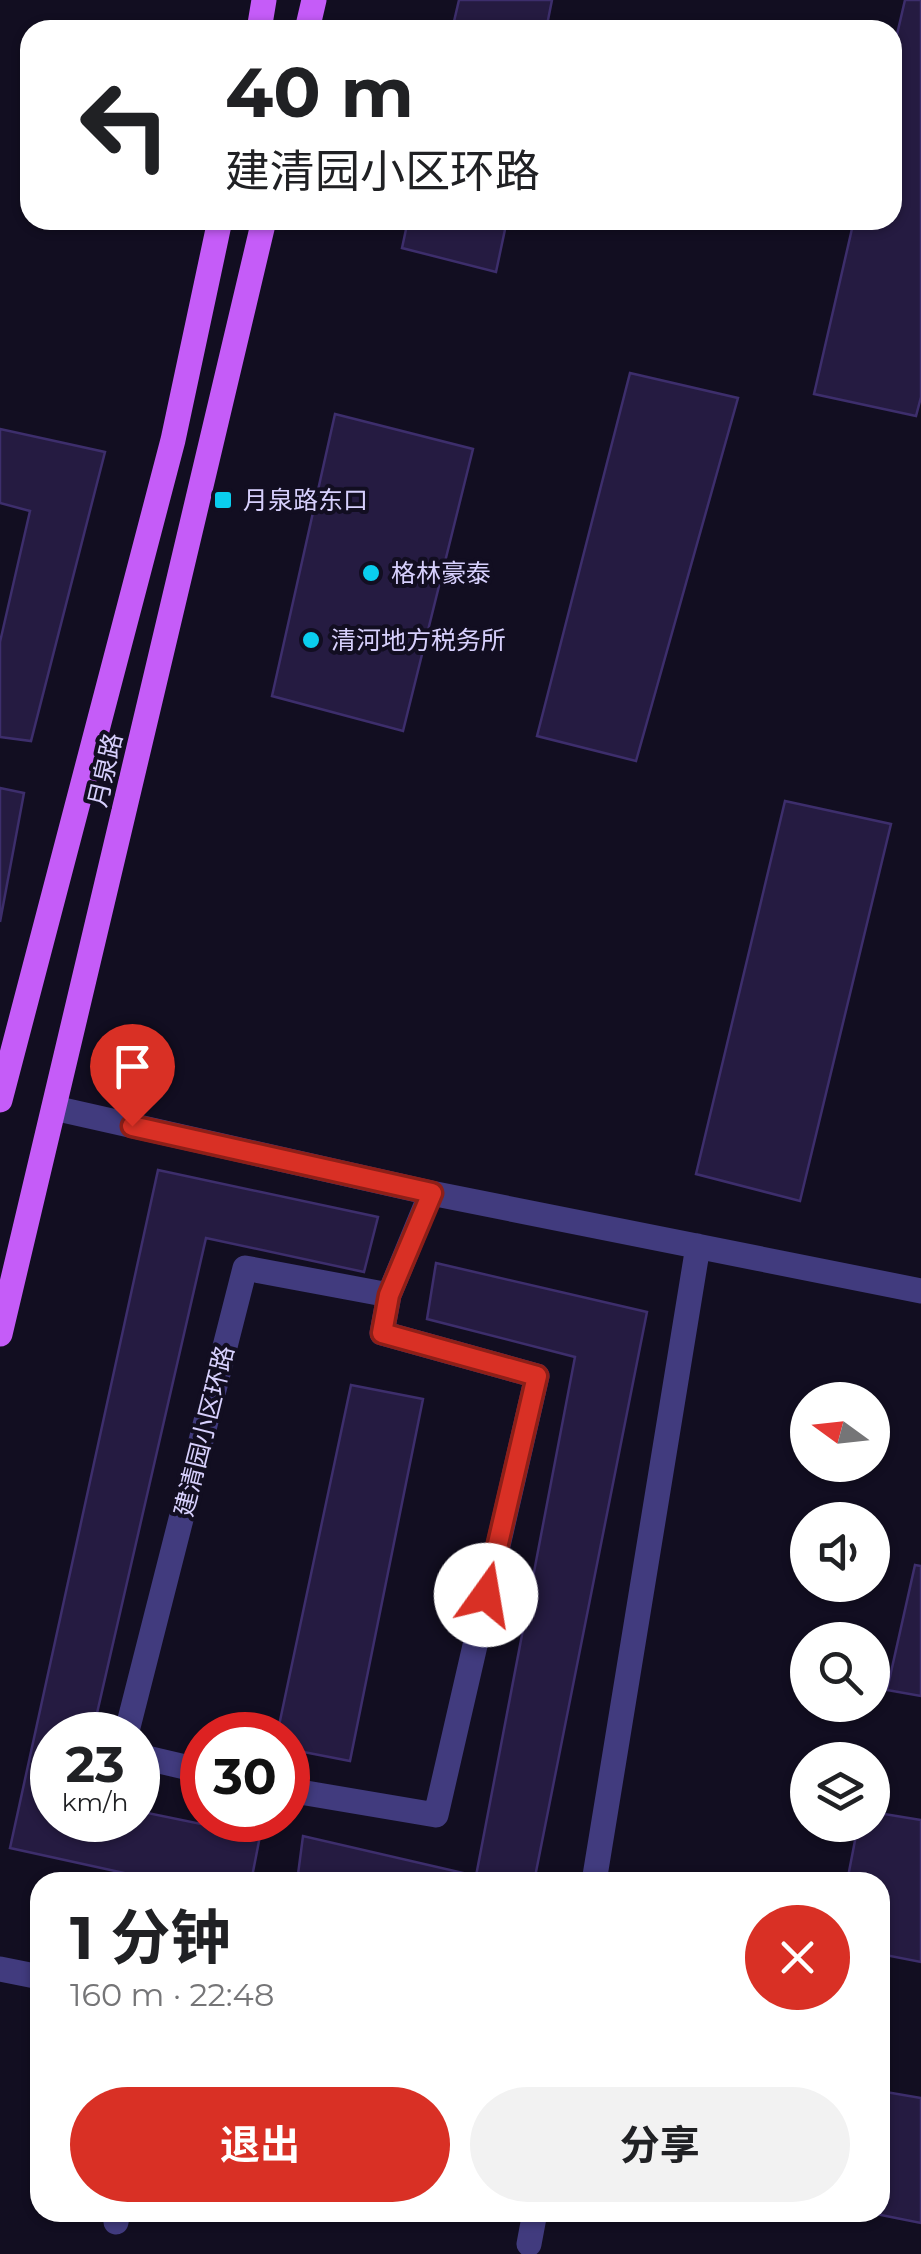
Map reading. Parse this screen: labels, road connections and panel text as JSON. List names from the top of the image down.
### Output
{
  "streets": {
    "main road": ["月泉路"],
    "street": ["建清园小区环路"]
  },
  "places": {
    "transit": ["月泉路东口"],
    "other": ["格林豪泰", "清河地方税务所"]
  },
  "north": "left",
  "page": {
    "turn": ["40 m", "建清园小区环路"],
    "speed": "23 km/h",
    "limit": "30",
    "heading": ["1 分钟", "160 m · 22:48"],
    "buttons": ["退出", "分享"]
  }
}
